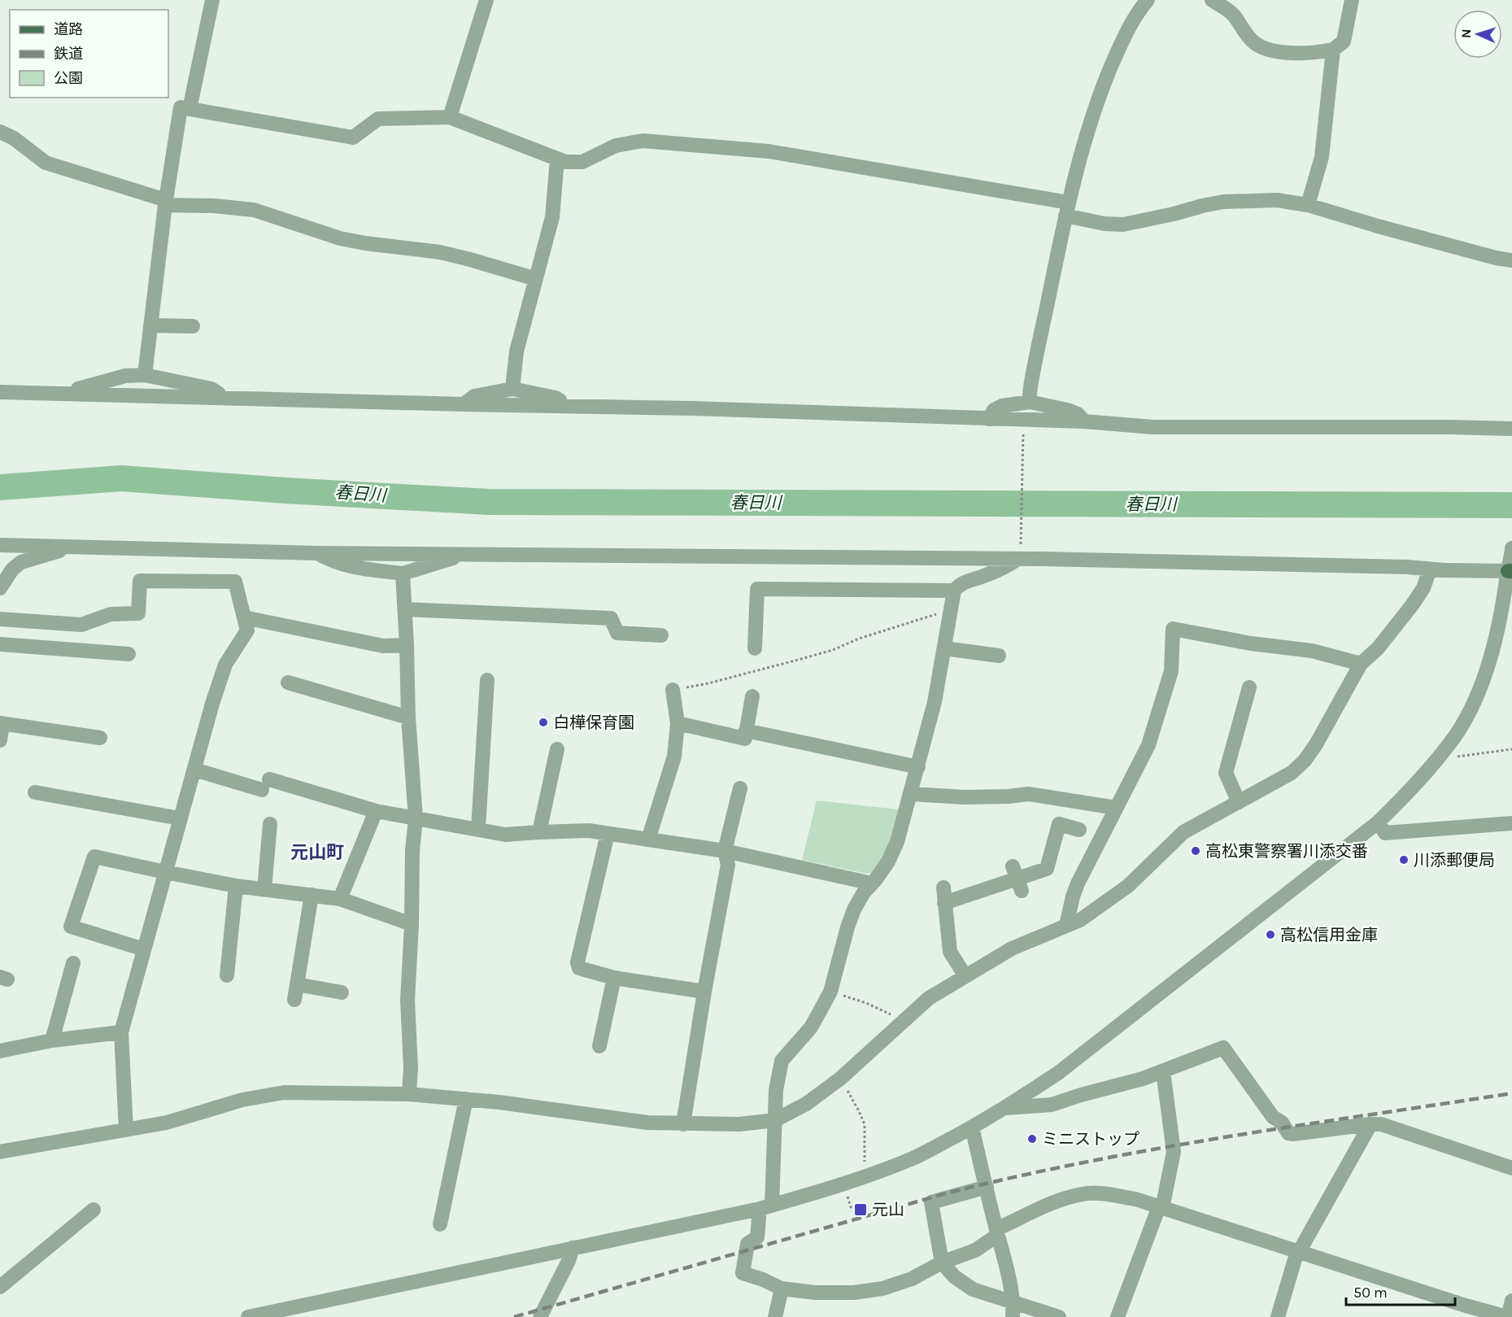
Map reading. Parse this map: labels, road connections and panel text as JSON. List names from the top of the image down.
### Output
{
  "districts": ["元山町"],
  "water": ["春日川"],
  "places": {
    "other": [
      "白樺保育園",
      "高松東警察署川添交番",
      "川添郵便局",
      "高松信用金庫",
      "ミニストップ"
    ],
    "transit": ["元山"]
  },
  "legend": ["道路", "鉄道", "公園"],
  "scale_bar": "50 m",
  "north": "left"
}
